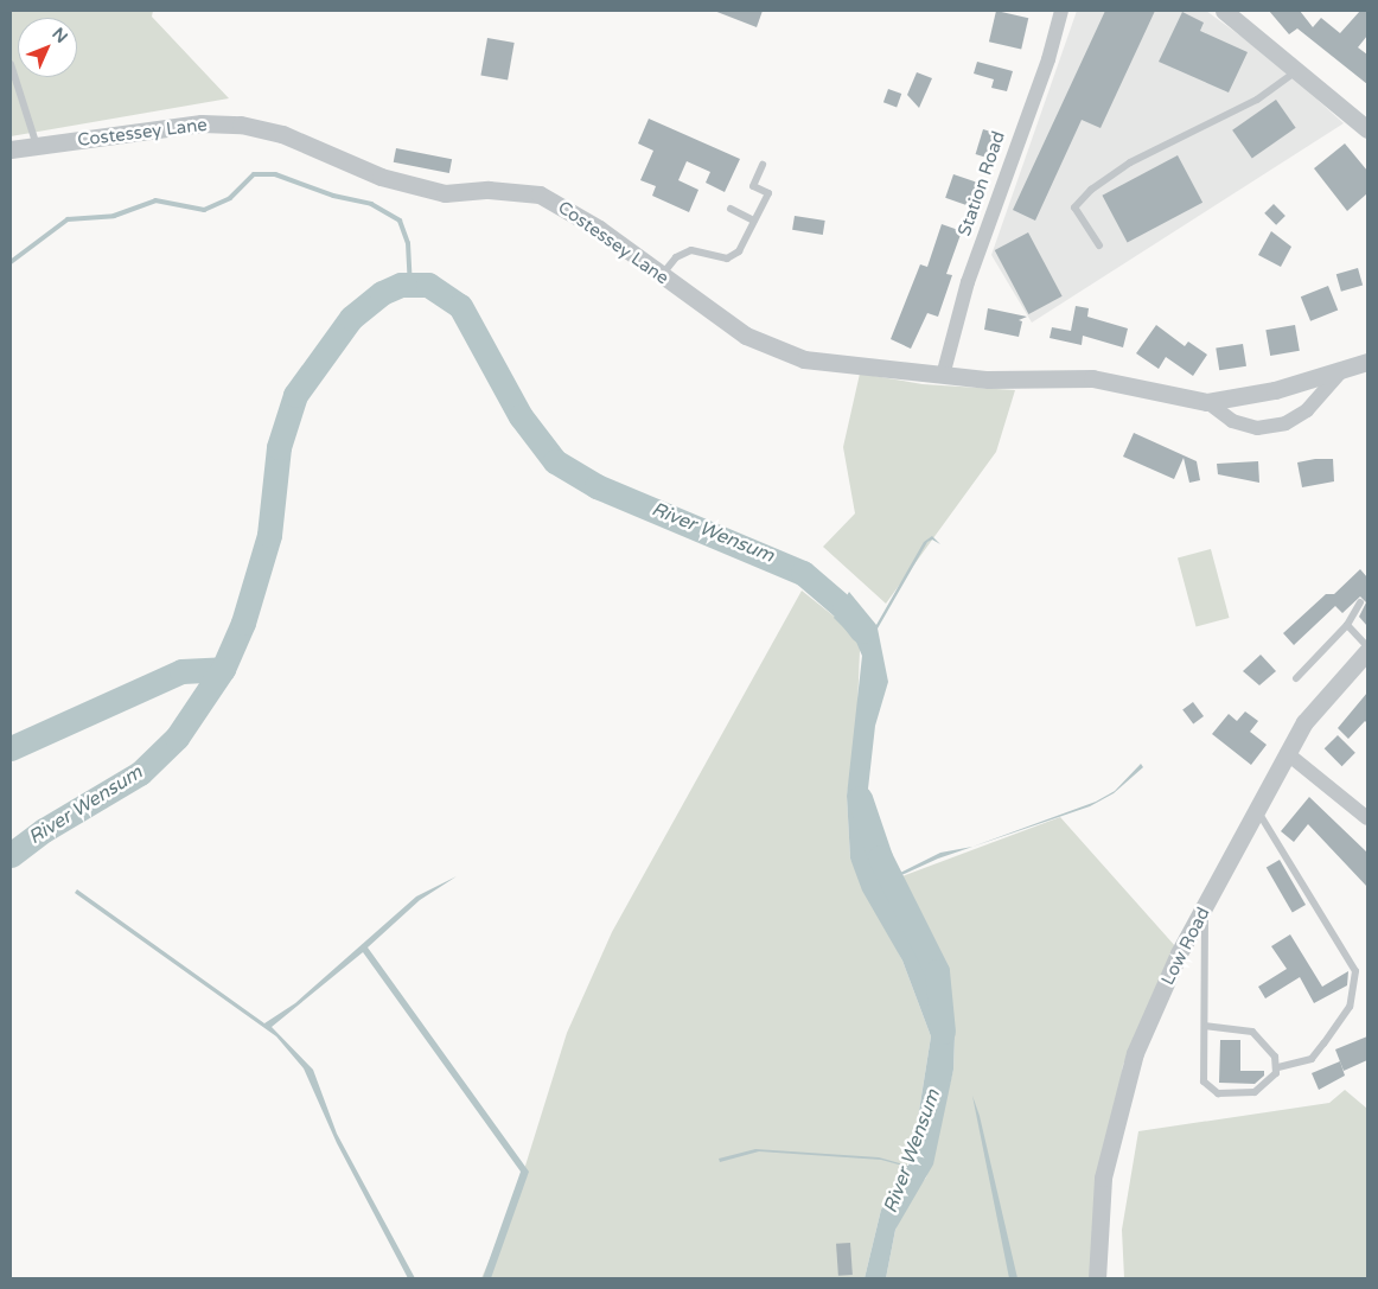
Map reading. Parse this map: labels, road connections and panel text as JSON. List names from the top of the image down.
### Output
{
  "streets": {
    "street": ["Costessey Lane", "Station Road", "Low Road"]
  },
  "crossings": [
    ["Costessey Lane", "Station Road"]
  ],
  "water": ["River Wensum"],
  "north": "top right"
}
